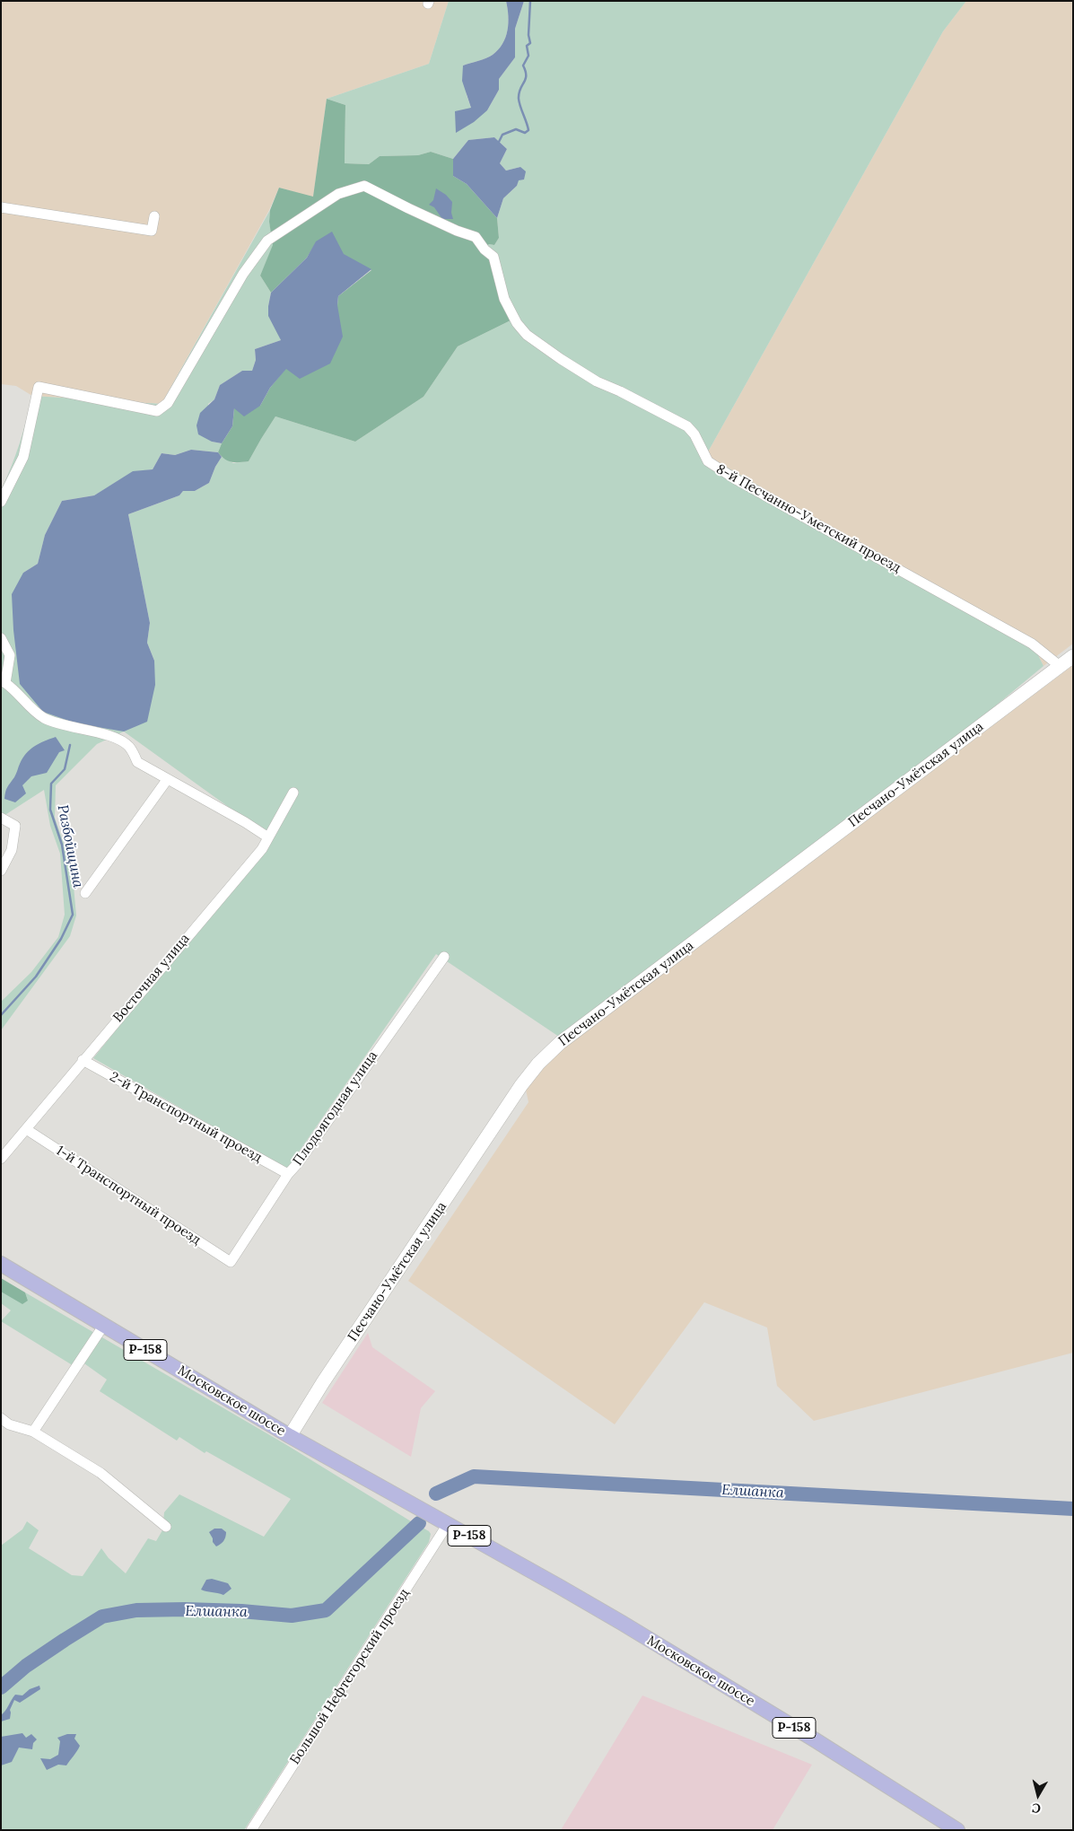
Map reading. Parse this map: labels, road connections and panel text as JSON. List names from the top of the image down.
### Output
{
  "streets": {
    "main road": ["Песчано-Умётская улица", "Р-158", "Московское шоссе"],
    "street": [
      "8-й Песчанно-Уметский проезд",
      "Восточная улица",
      "Плодоягодная улица",
      "2-й Транспортный проезд",
      "1-й Транспортный проезд",
      "Большой Нефтегорский проезд"
    ]
  },
  "crossings": [
    ["8-й Песчанно-Уметский проезд", "Песчано-Умётская улица"],
    ["Песчано-Умётская улица", "Московское шоссе"],
    ["Восточная улица", "2-й Транспортный проезд"],
    ["Восточная улица", "1-й Транспортный проезд"],
    ["Плодоягодная улица", "2-й Транспортный проезд"],
    ["Плодоягодная улица", "1-й Транспортный проезд"],
    ["Московское шоссе", "Большой Нефтегорский проезд"]
  ],
  "water": ["Разбойщина", "Елшанка"],
  "north": "bottom"
}
